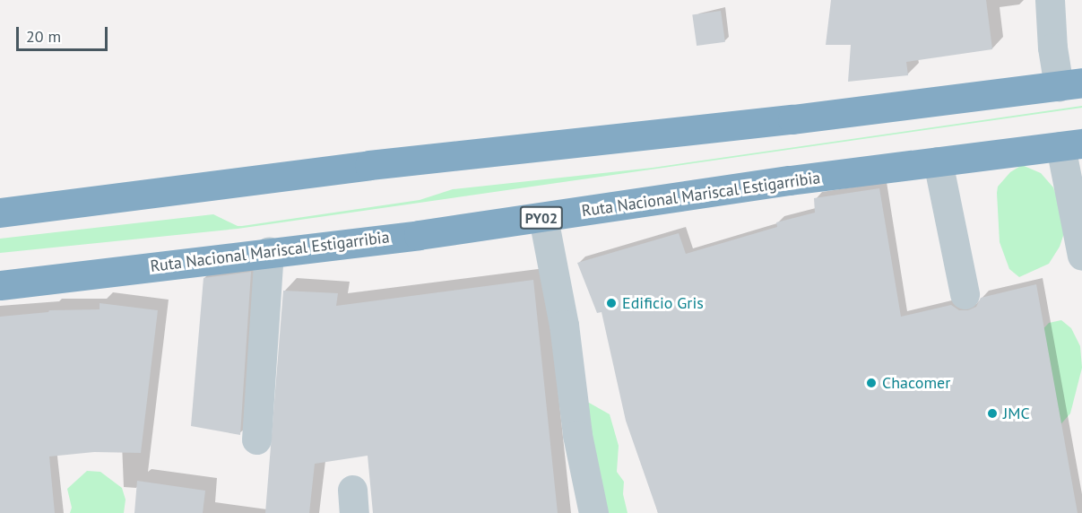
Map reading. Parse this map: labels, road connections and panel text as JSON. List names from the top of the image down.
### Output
{
  "streets": {
    "highway": ["Ruta Nacional Mariscal Estigarribia", "PY02"]
  },
  "places": ["Edificio Gris", "Chacomer", "JMC"],
  "scale_bar": "20 m"
}
